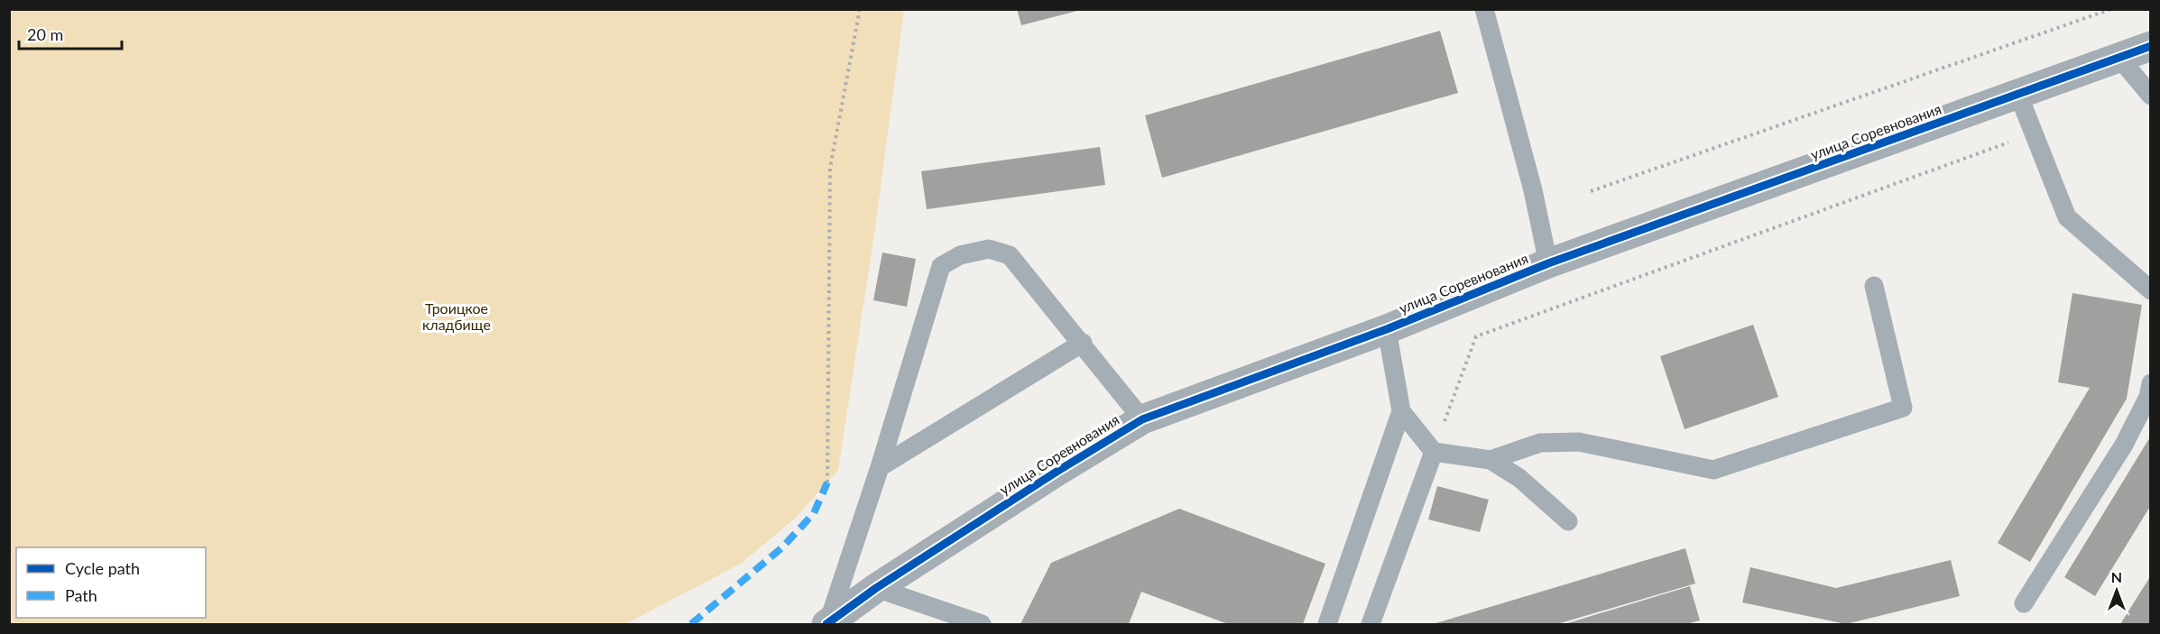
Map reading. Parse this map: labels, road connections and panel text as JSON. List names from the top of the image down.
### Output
{
  "streets": {
    "street": ["улица Соревнования"]
  },
  "parks": ["Троицкое кладбище"],
  "legend": ["Cycle path", "Path"],
  "scale_bar": "20 m",
  "north": "top"
}
